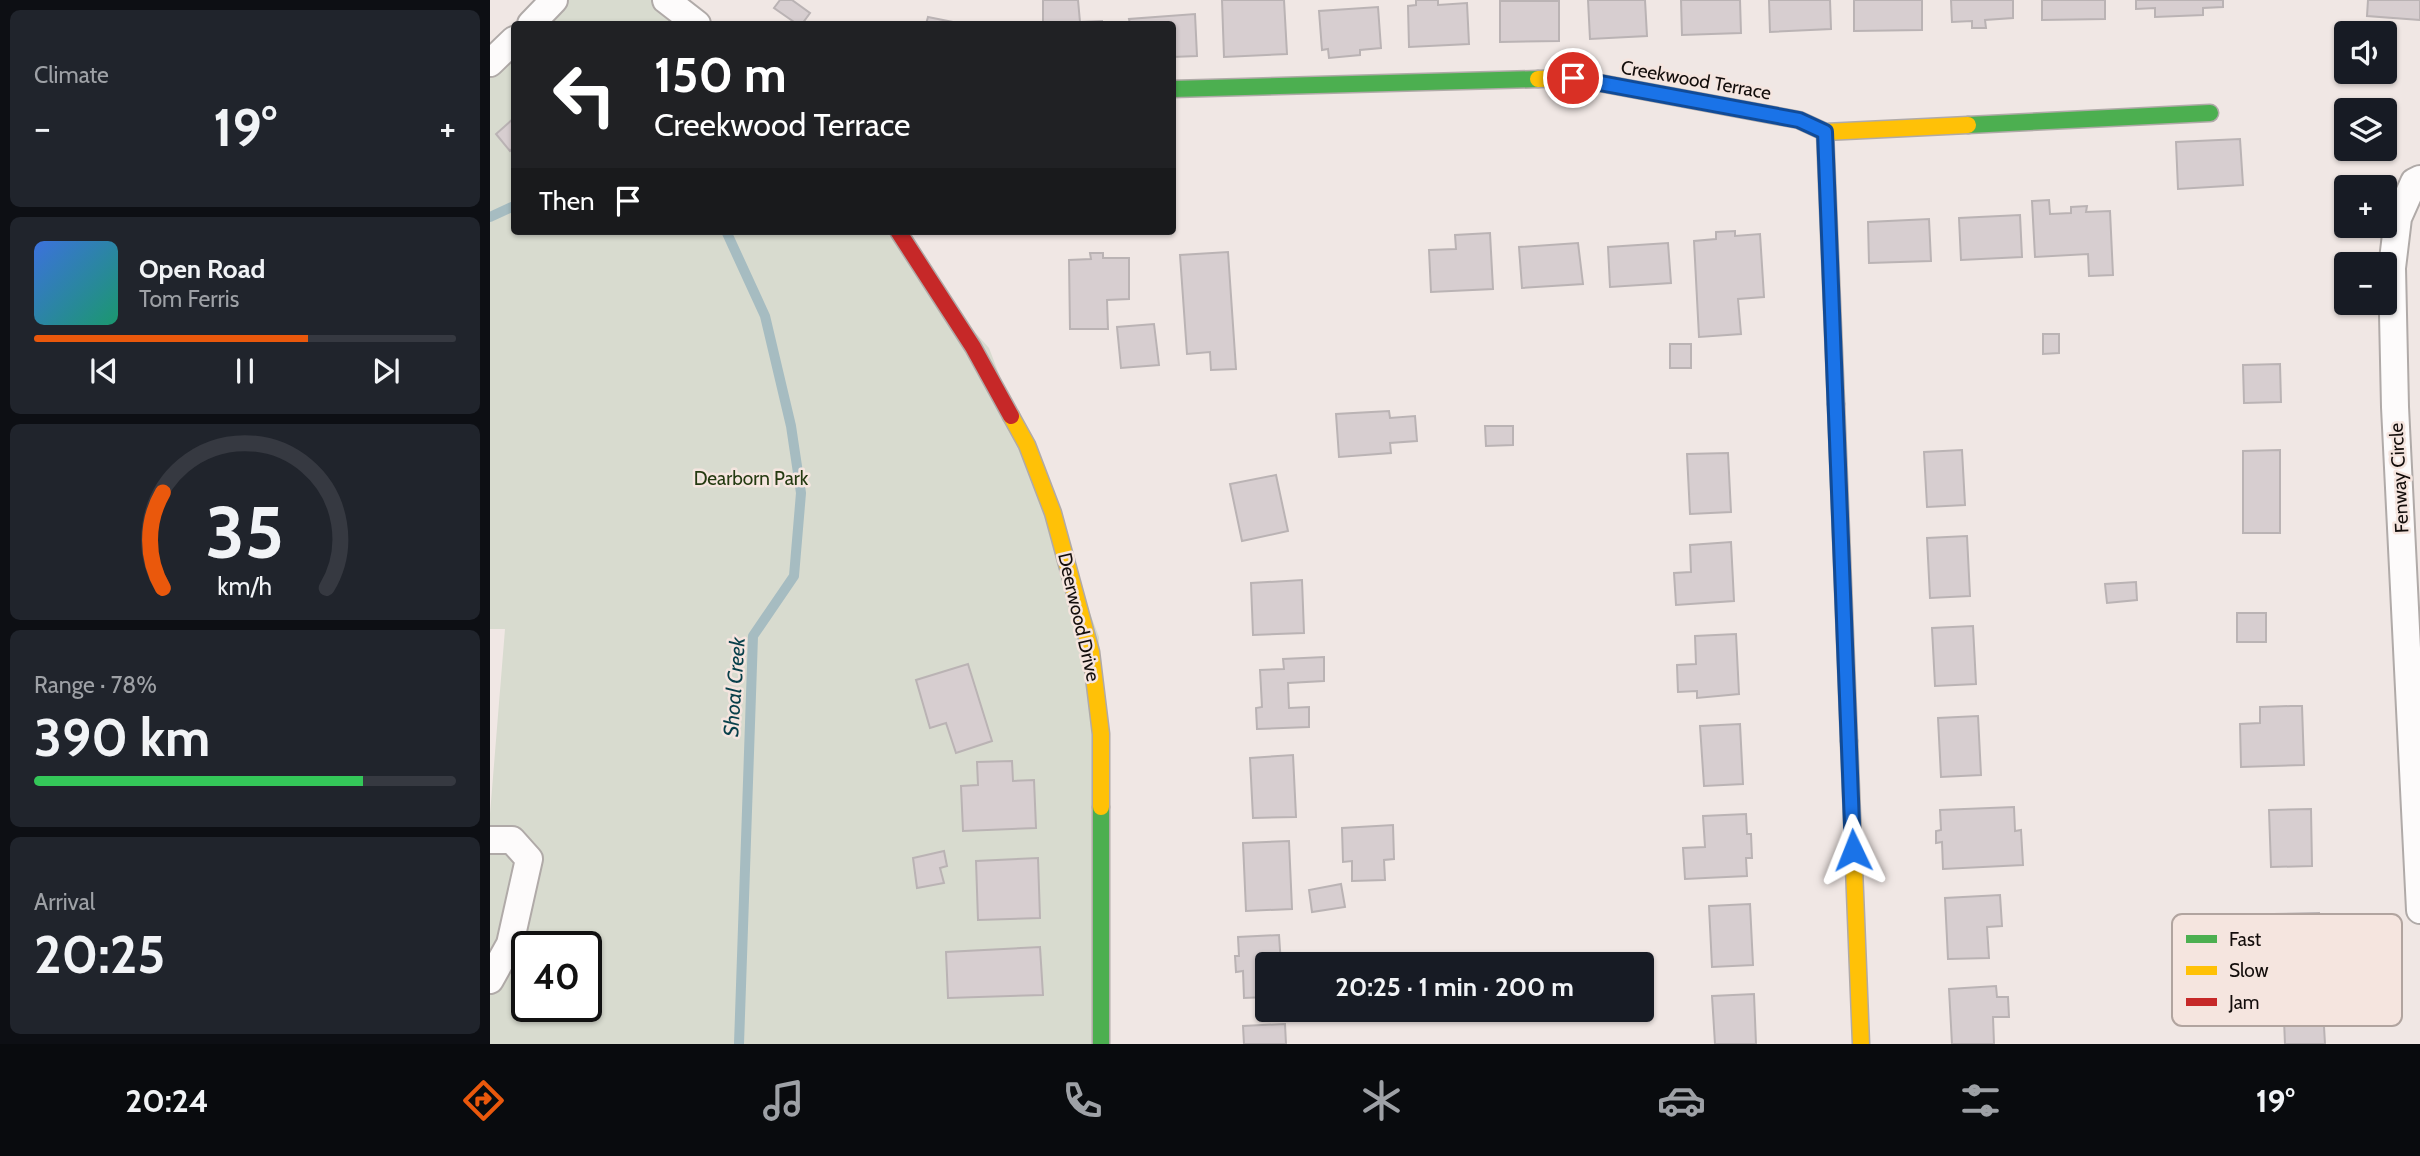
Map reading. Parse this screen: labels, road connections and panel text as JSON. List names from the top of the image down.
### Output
{
  "streets": {
    "street": ["Creekwood Terrace", "Fenway Circle", "Deerwood Drive"]
  },
  "water": ["Shoal Creek"],
  "parks": ["Dearborn Park"],
  "legend": ["Fast", "Slow", "Jam"],
  "page": {
    "tile": [
      "Climate",
      ["Range · 78%", "390 km"],
      ["Arrival", "20:25"]
    ],
    "map_buttons": ["+", "−"],
    "turn": ["150 m", "Creekwood Terrace"],
    "heat": ["−", "19°", "+"],
    "then": "Then",
    "song": ["Open Road", "Tom Ferris"],
    "limit": "40",
    "trip": "20:25 · 1 min · 200 m",
    "tabs": ["20:24", "19°"],
    "gauge": ["35", "km/h"]
  }
}
